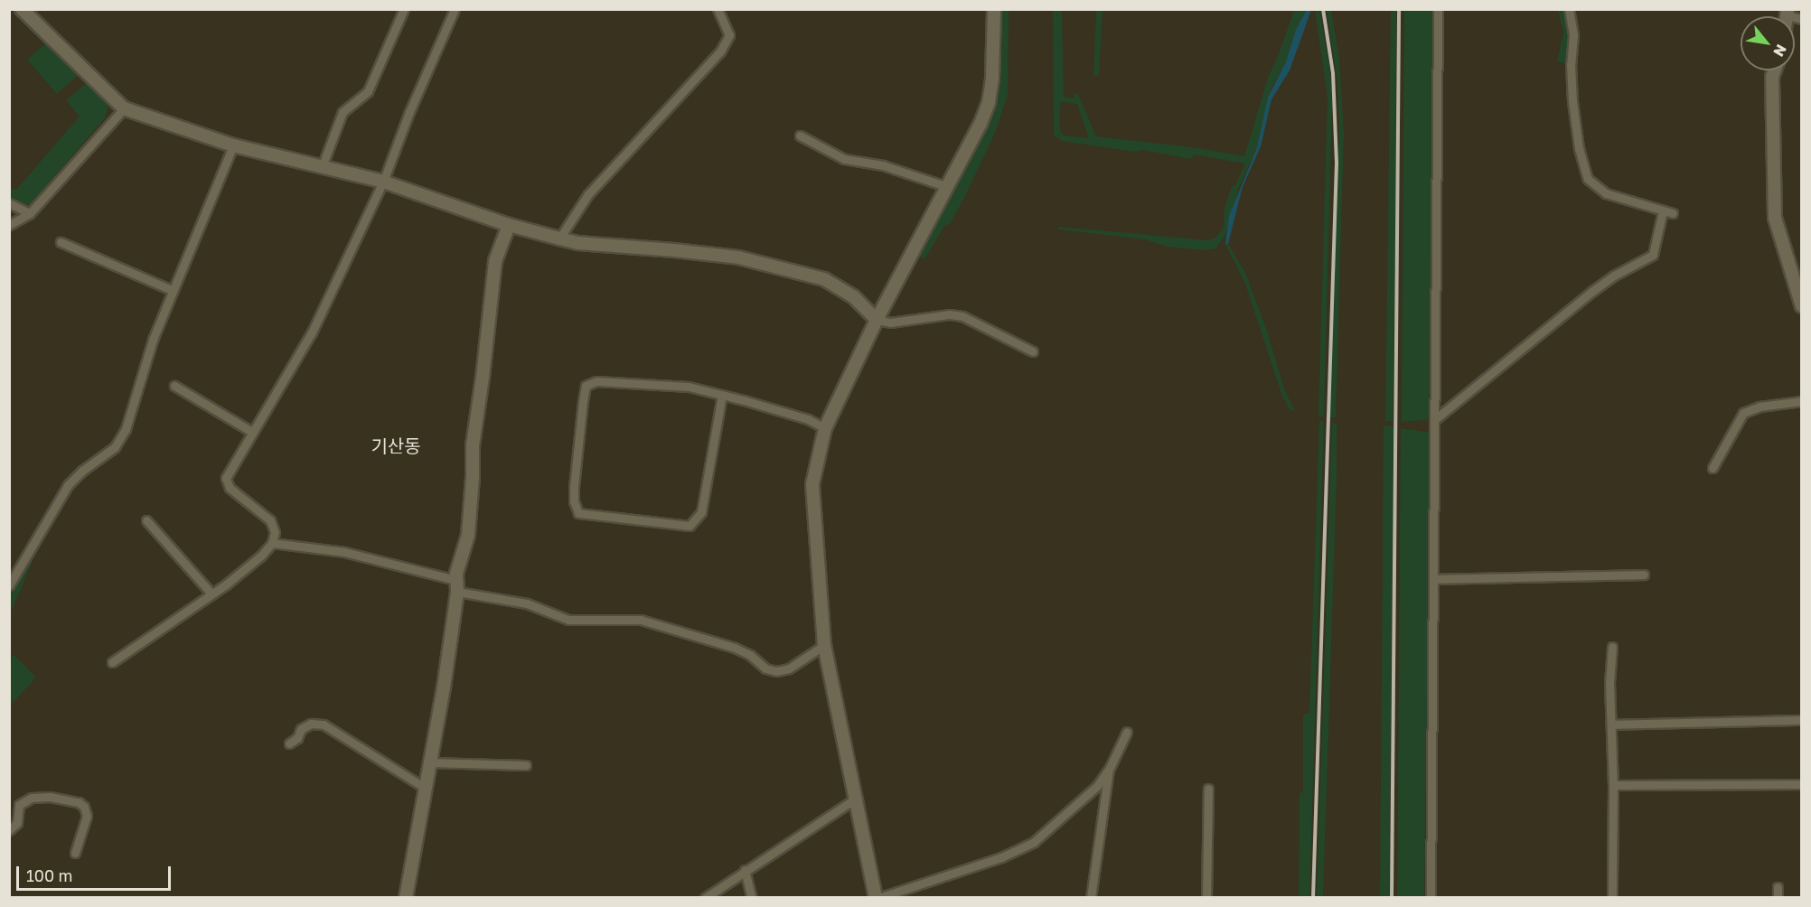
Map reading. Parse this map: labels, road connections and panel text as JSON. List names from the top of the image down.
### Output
{
  "districts": ["기산동"],
  "scale_bar": "100 m",
  "north": "bottom right"
}
